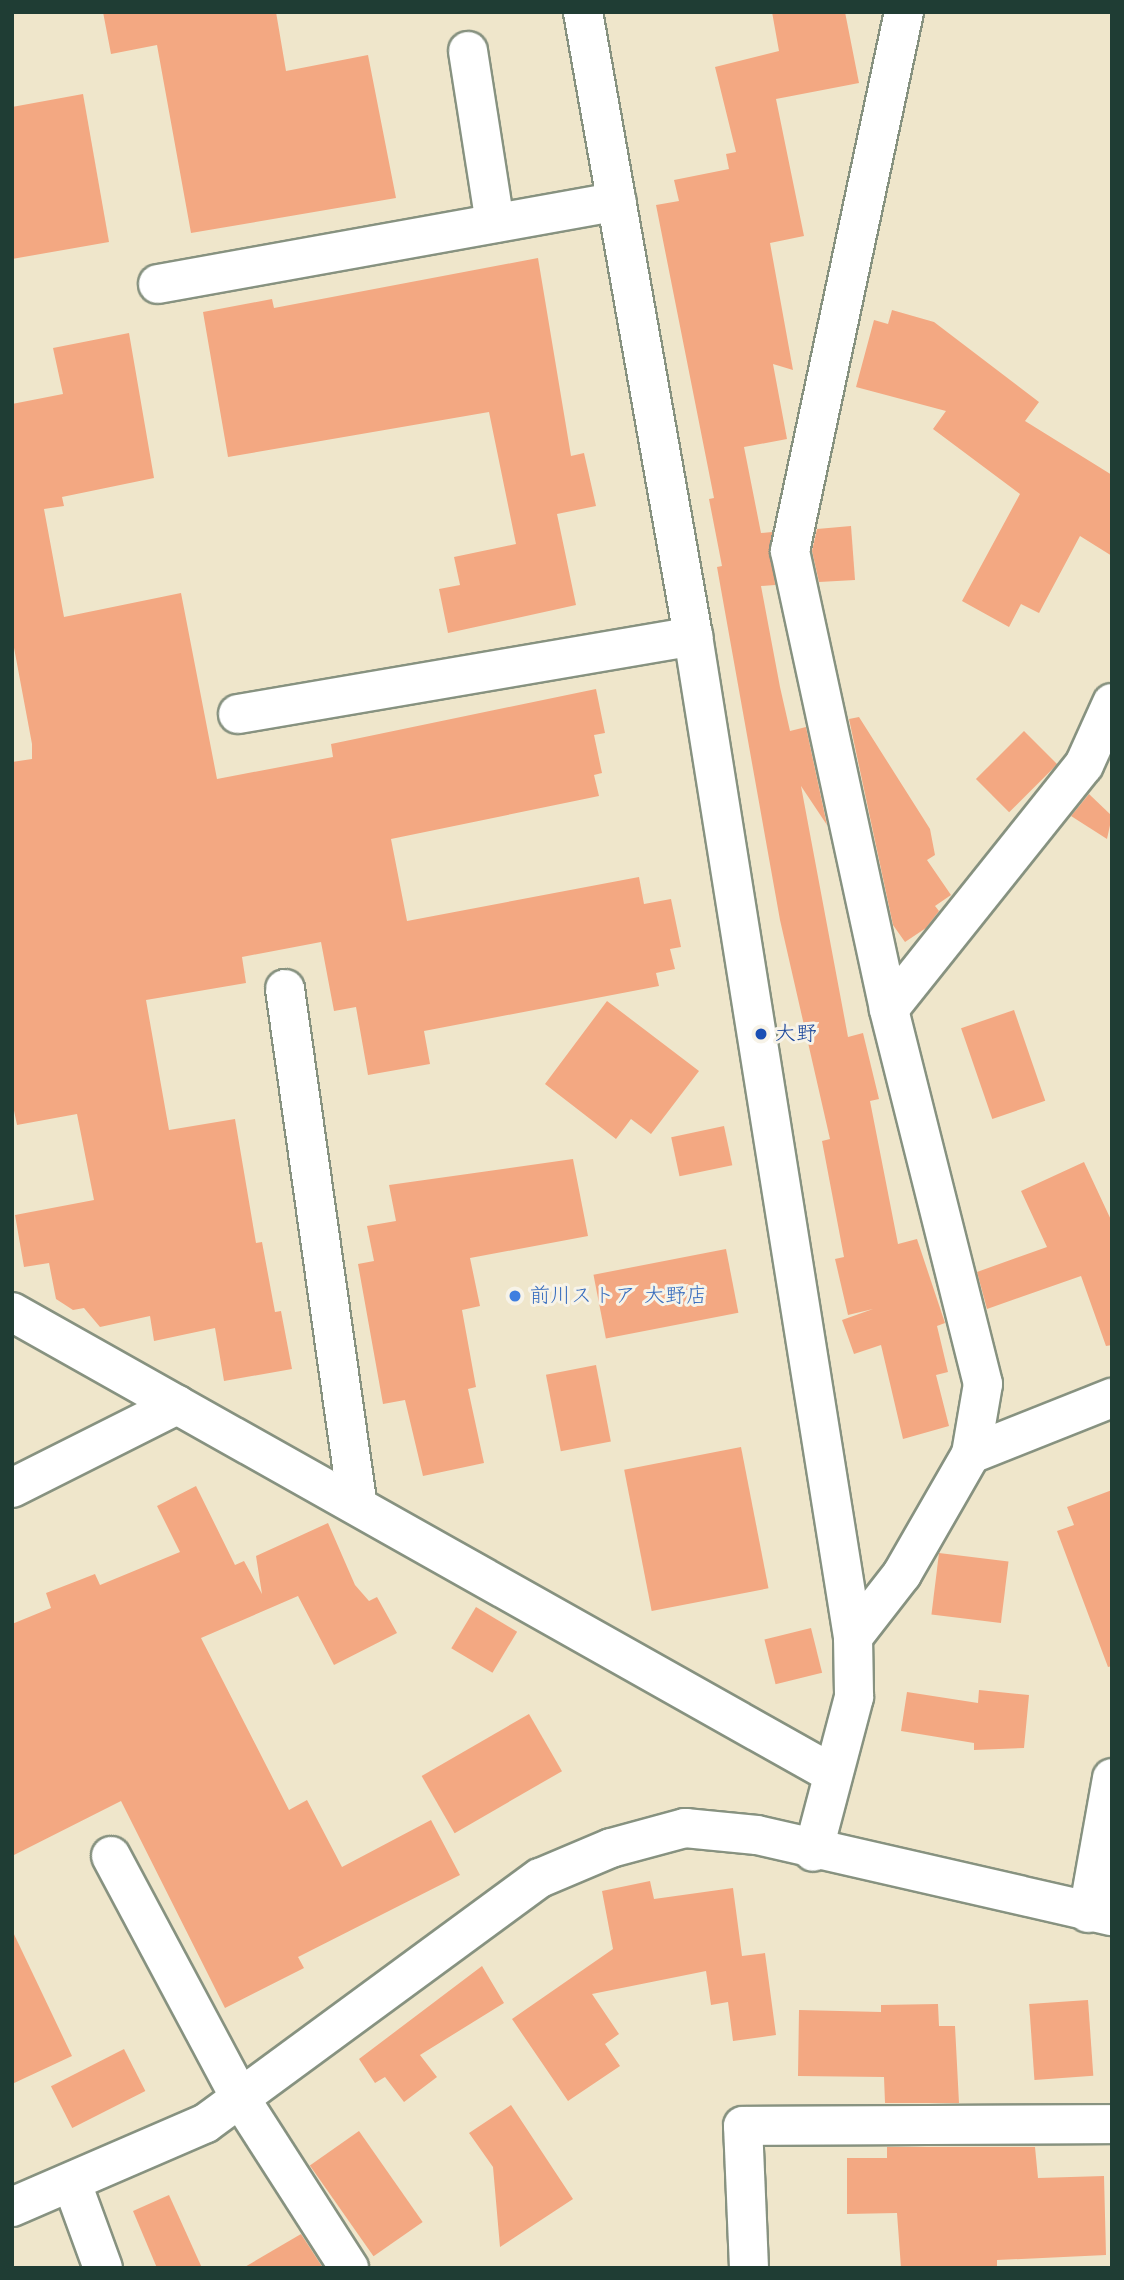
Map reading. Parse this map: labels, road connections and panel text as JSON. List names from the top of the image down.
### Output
{
  "places": ["大野", "前川ストア 大野店"]
}
